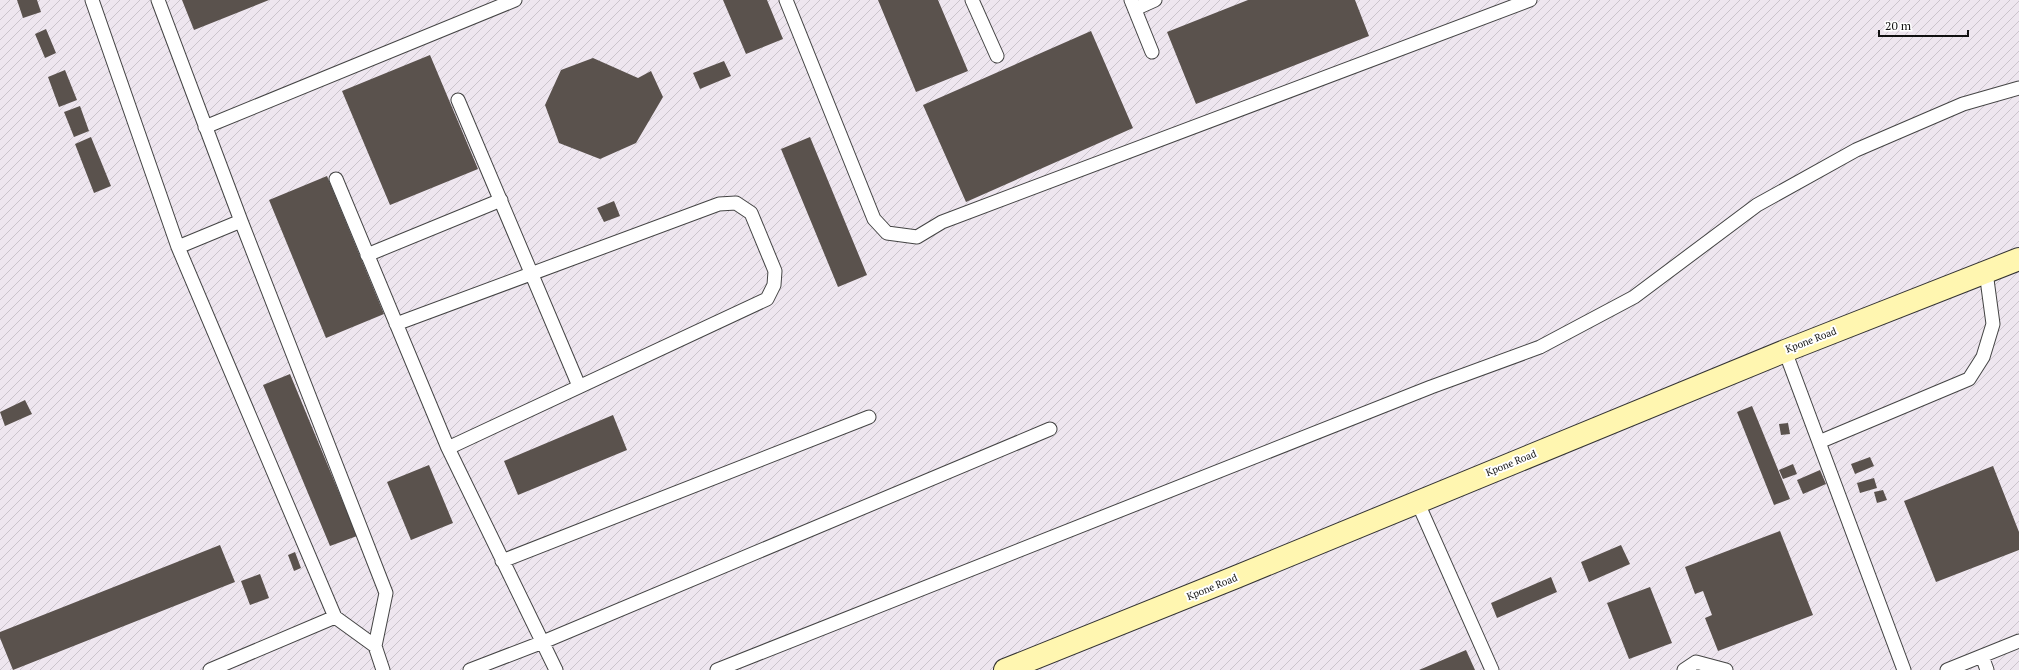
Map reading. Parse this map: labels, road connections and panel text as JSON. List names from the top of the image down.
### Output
{
  "streets": {
    "main road": ["Kpone Road"]
  },
  "scale_bar": "20 m"
}
